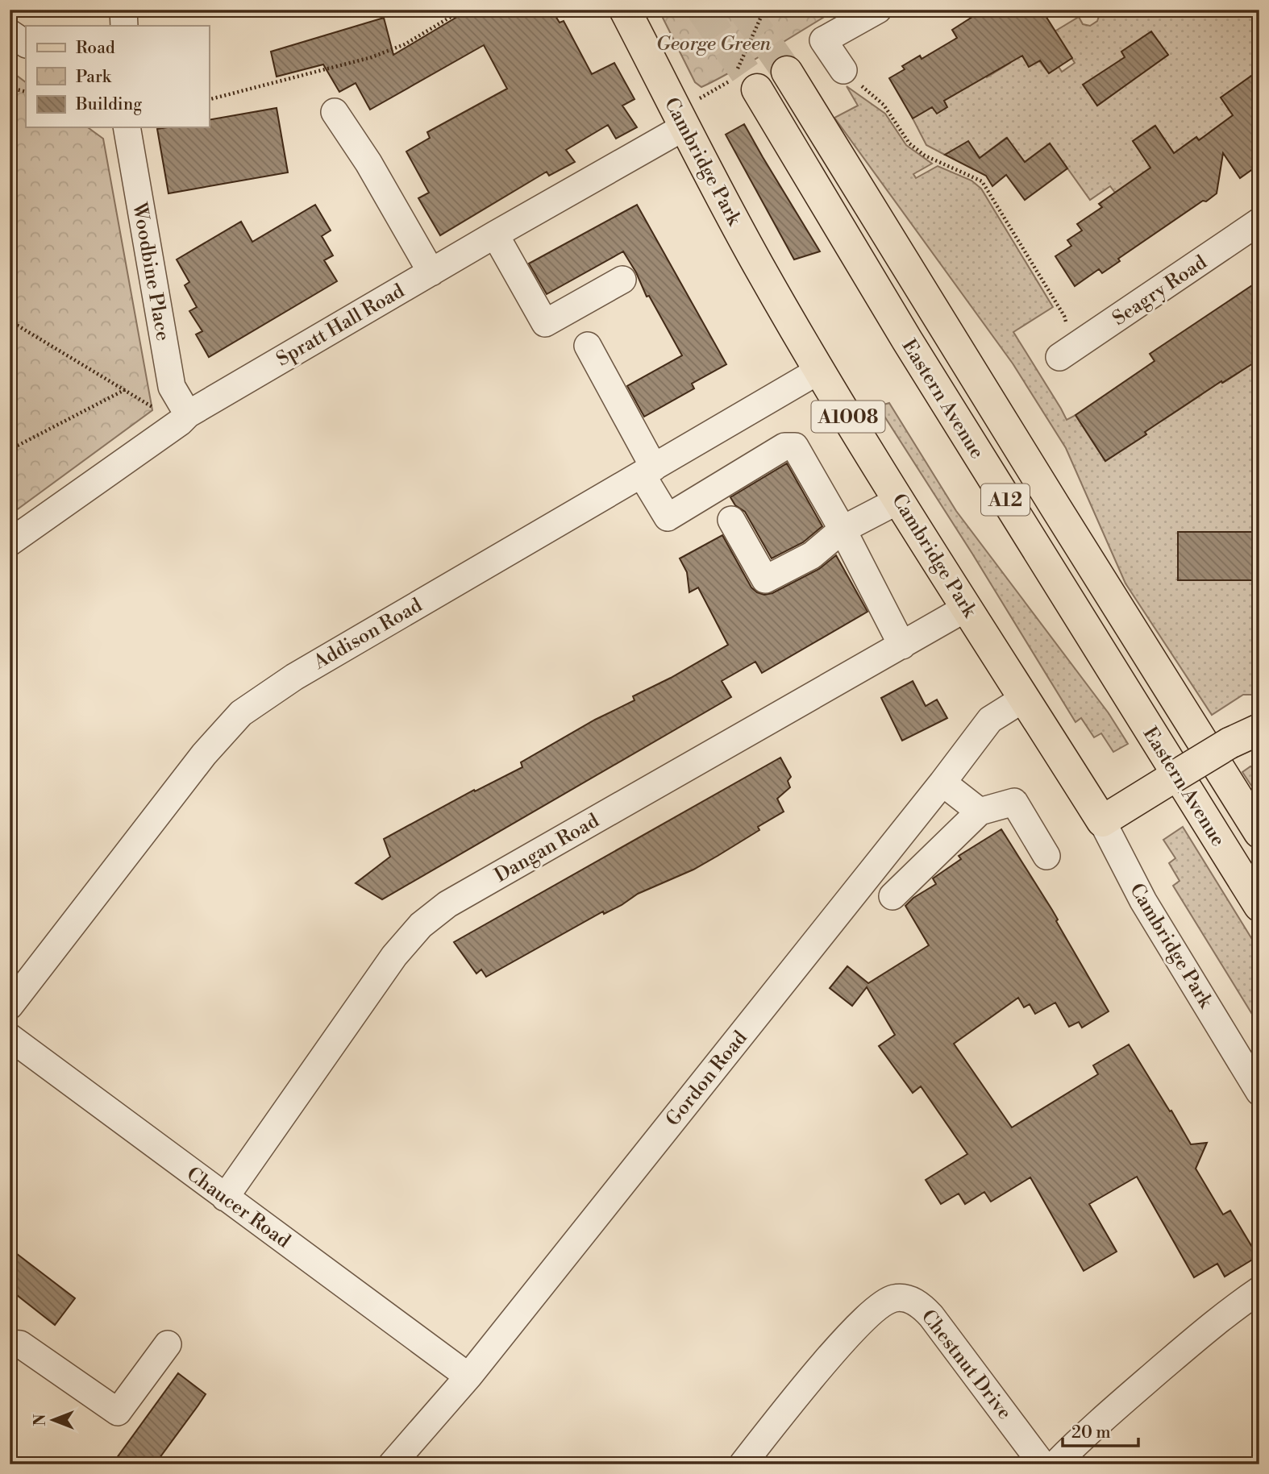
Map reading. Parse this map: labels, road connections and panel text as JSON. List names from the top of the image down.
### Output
{
  "streets": {
    "main road": [
      "Cambridge Park",
      "Eastern Avenue",
      "A1008",
      "A12"
    ],
    "street": [
      "Woodbine Place",
      "Seagry Road",
      "Spratt Hall Road",
      "Addison Road",
      "Dangan Road",
      "Gordon Road",
      "Chaucer Road",
      "Chestnut Drive"
    ]
  },
  "crossings": [
    ["Cambridge Park", "Spratt Hall Road"],
    ["Cambridge Park", "Addison Road"],
    ["Cambridge Park", "Dangan Road"],
    ["Cambridge Park", "Gordon Road"],
    ["Woodbine Place", "Spratt Hall Road"],
    ["Dangan Road", "Chaucer Road"],
    ["Gordon Road", "Chaucer Road"]
  ],
  "parks": ["George Green"],
  "legend": ["Road", "Park", "Building"],
  "scale_bar": "20 m",
  "north": "left"
}
